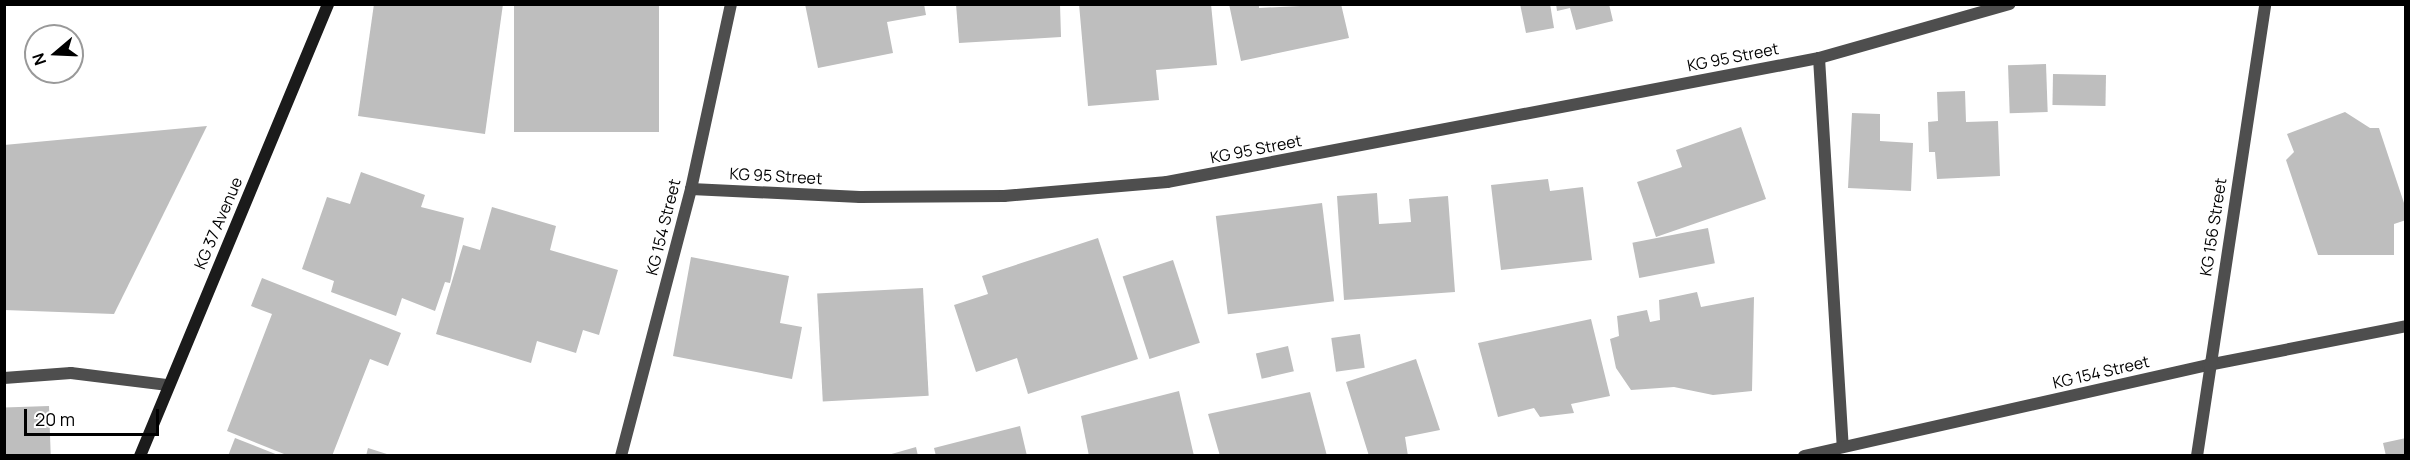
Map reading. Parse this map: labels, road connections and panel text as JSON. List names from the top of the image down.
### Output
{
  "streets": {
    "street": [
      "KG 95 Street",
      "KG 37 Avenue",
      "KG 154 Street",
      "KG 156 Street"
    ]
  },
  "crossings": [
    ["KG 95 Street", "KG 154 Street"],
    ["KG 154 Street", "KG 156 Street"]
  ],
  "scale_bar": "20 m",
  "north": "left"
}
